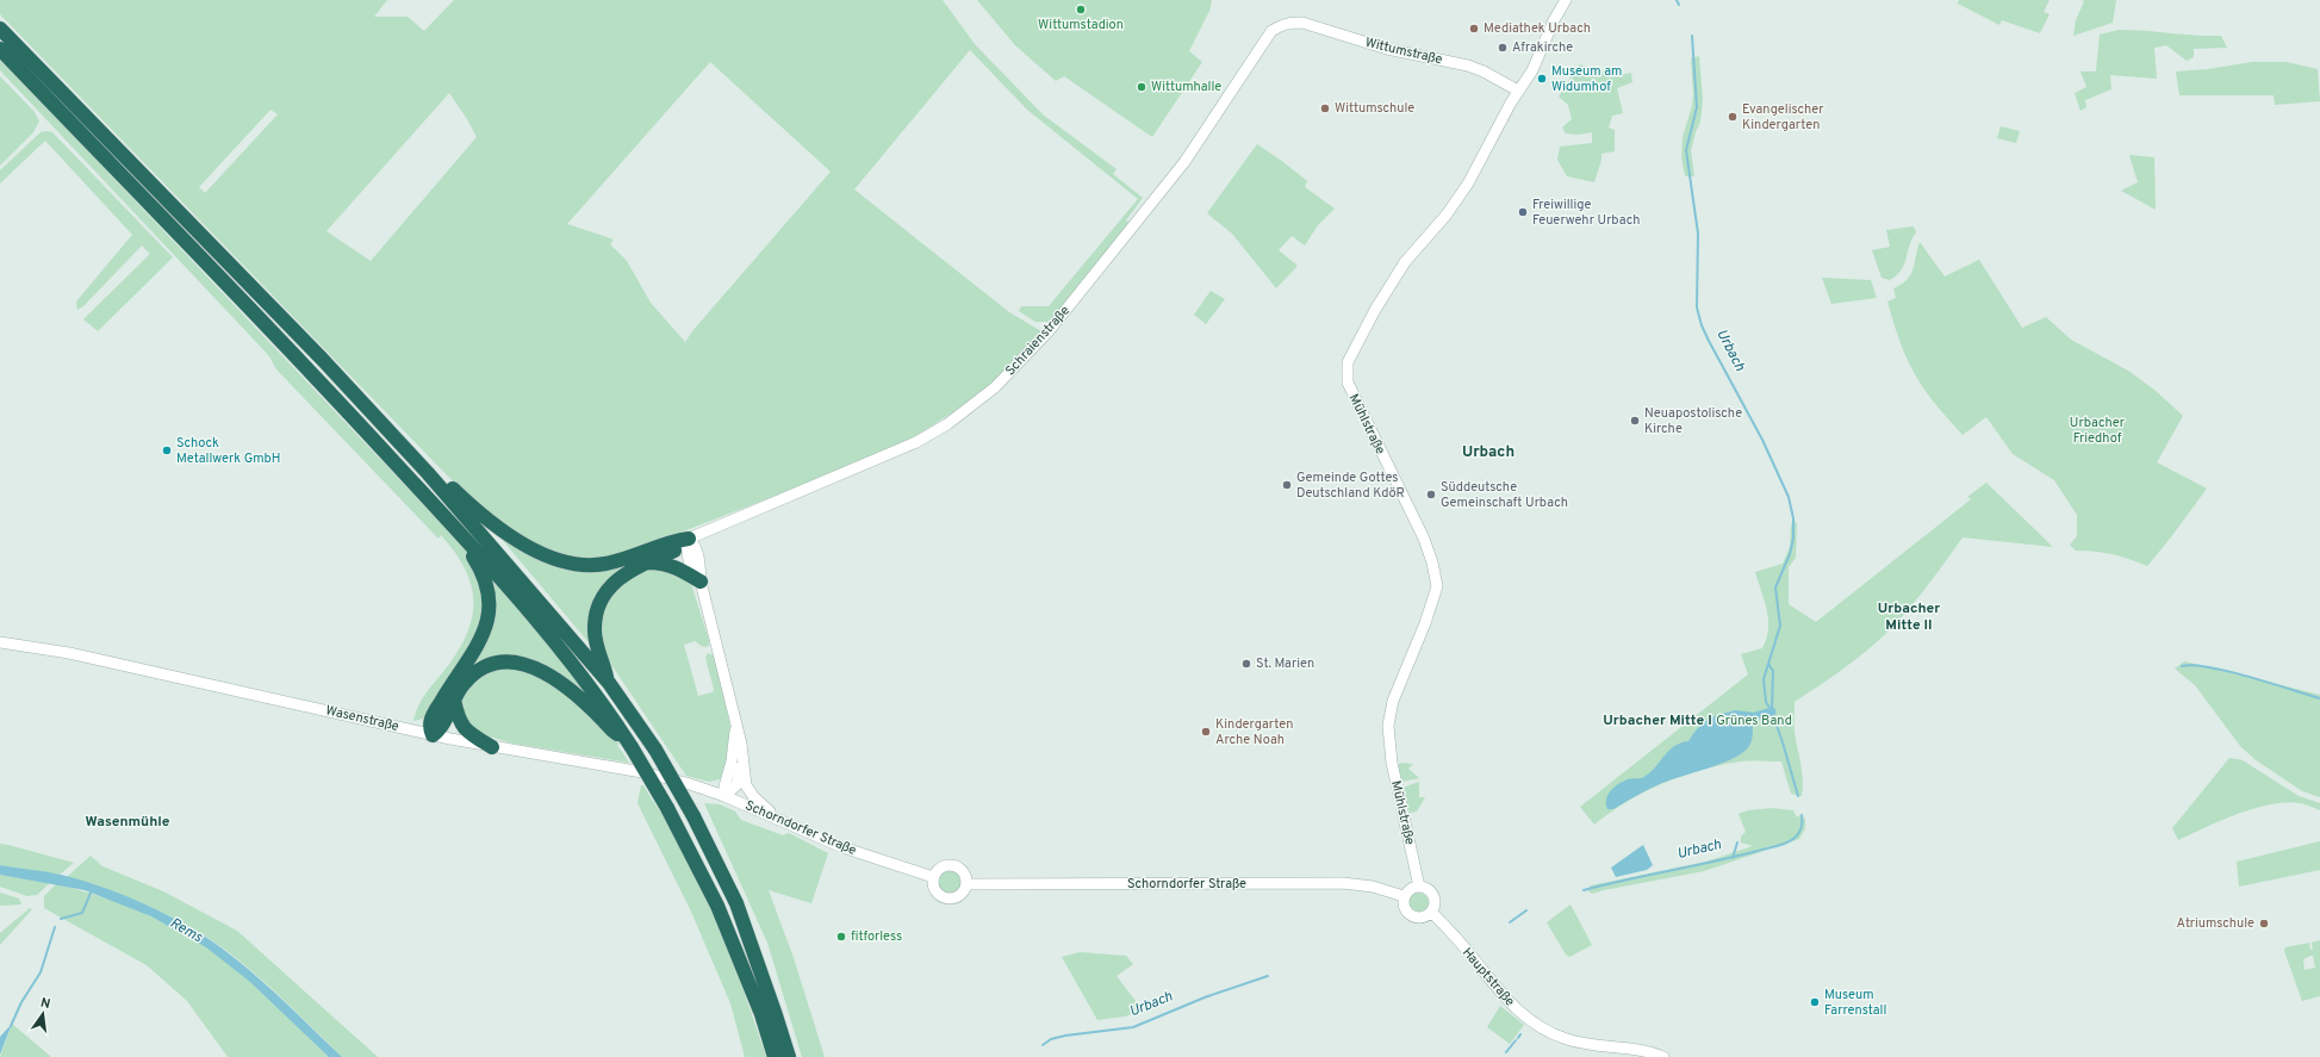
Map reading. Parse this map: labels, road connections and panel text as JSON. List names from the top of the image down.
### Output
{
  "streets": {
    "street": [
      "Wittumstraße",
      "Schraienstraße",
      "Mühlstraße",
      "Wasenstraße",
      "Schorndorfer Straße",
      "Hauptstraße"
    ]
  },
  "crossings": [
    ["Wittumstraße", "Schraienstraße"],
    ["Wittumstraße", "Mühlstraße"],
    ["Mühlstraße", "Schorndorfer Straße"],
    ["Mühlstraße", "Hauptstraße"],
    ["Wasenstraße", "Schorndorfer Straße"],
    ["Schorndorfer Straße", "Hauptstraße"]
  ],
  "districts": [
    "Urbach",
    "Urbacher Mitte II",
    "Urbacher Mitte I",
    "Wasenmühle"
  ],
  "water": ["Urbach", "Rems"],
  "parks": ["Urbacher Friedhof", "Grünes Band"],
  "places": [
    "Wittumstadion",
    "Mediathek Urbach",
    "Afrakirche",
    "Museum am Widumhof",
    "Wittumhalle",
    "Wittumschule",
    "Evangelischer Kindergarten",
    "Freiwillige Feuerwehr Urbach",
    "Neuapostolische Kirche",
    "Schock Metallwerk GmbH",
    "Gemeinde Gottes Deutschland KdöR",
    "Süddeutsche Gemeinschaft Urbach",
    "St. Marien",
    "Kindergarten Arche Noah",
    "Atriumschule",
    "fitforless",
    "Museum Farrenstall"
  ],
  "north": "top"
}
